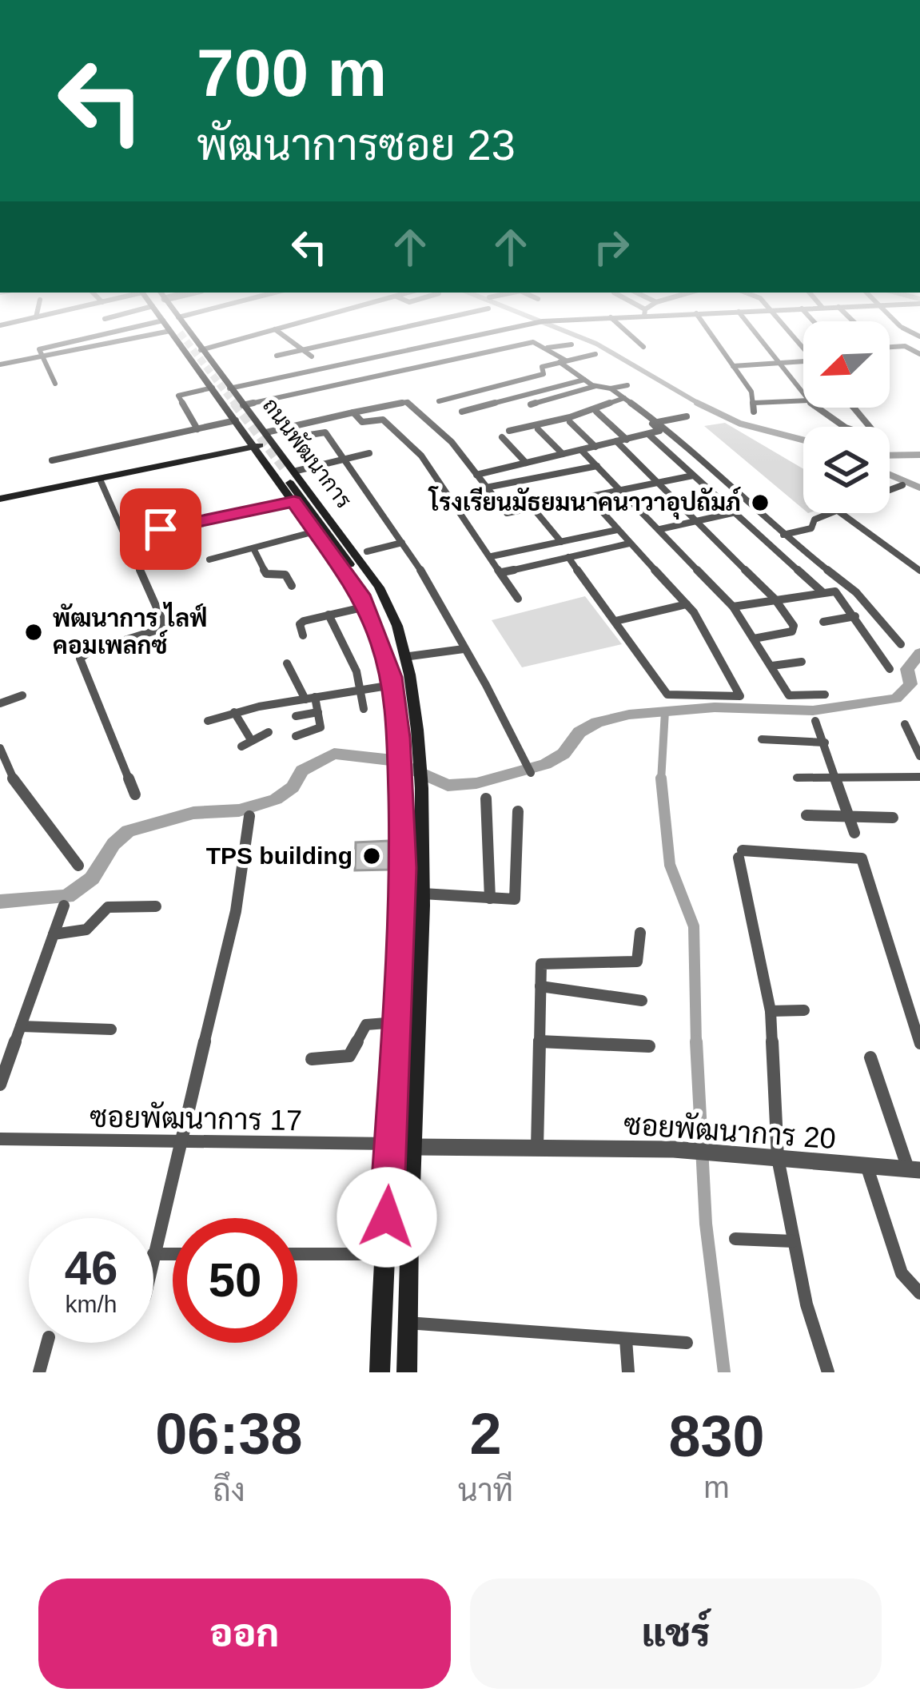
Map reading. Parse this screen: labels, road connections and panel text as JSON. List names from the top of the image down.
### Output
{
  "streets": {
    "main road": ["ถนนพัฒนาการ"],
    "street": ["ซอยพัฒนาการ 17", "ซอยพัฒนาการ 20"]
  },
  "crossings": [
    ["ถนนพัฒนาการ", "ซอยพัฒนาการ 17"],
    ["ถนนพัฒนาการ", "ซอยพัฒนาการ 20"]
  ],
  "places": ["โรงเรียนมัธยมนาคนาวาอุปถัมภ์", "พัฒนาการ ไลฟ์ คอมเพลกซ์", "TPS building"],
  "north": "bottom left",
  "page": {
    "turn": ["700 m", "พัฒนาการซอย 23"],
    "speed": "46 km/h",
    "limit": "50",
    "eta": [
      "06:38",
      "ถึง",
      "2",
      "นาที",
      "830",
      "m"
    ],
    "buttons": ["ออก", "แชร์"]
  }
}
